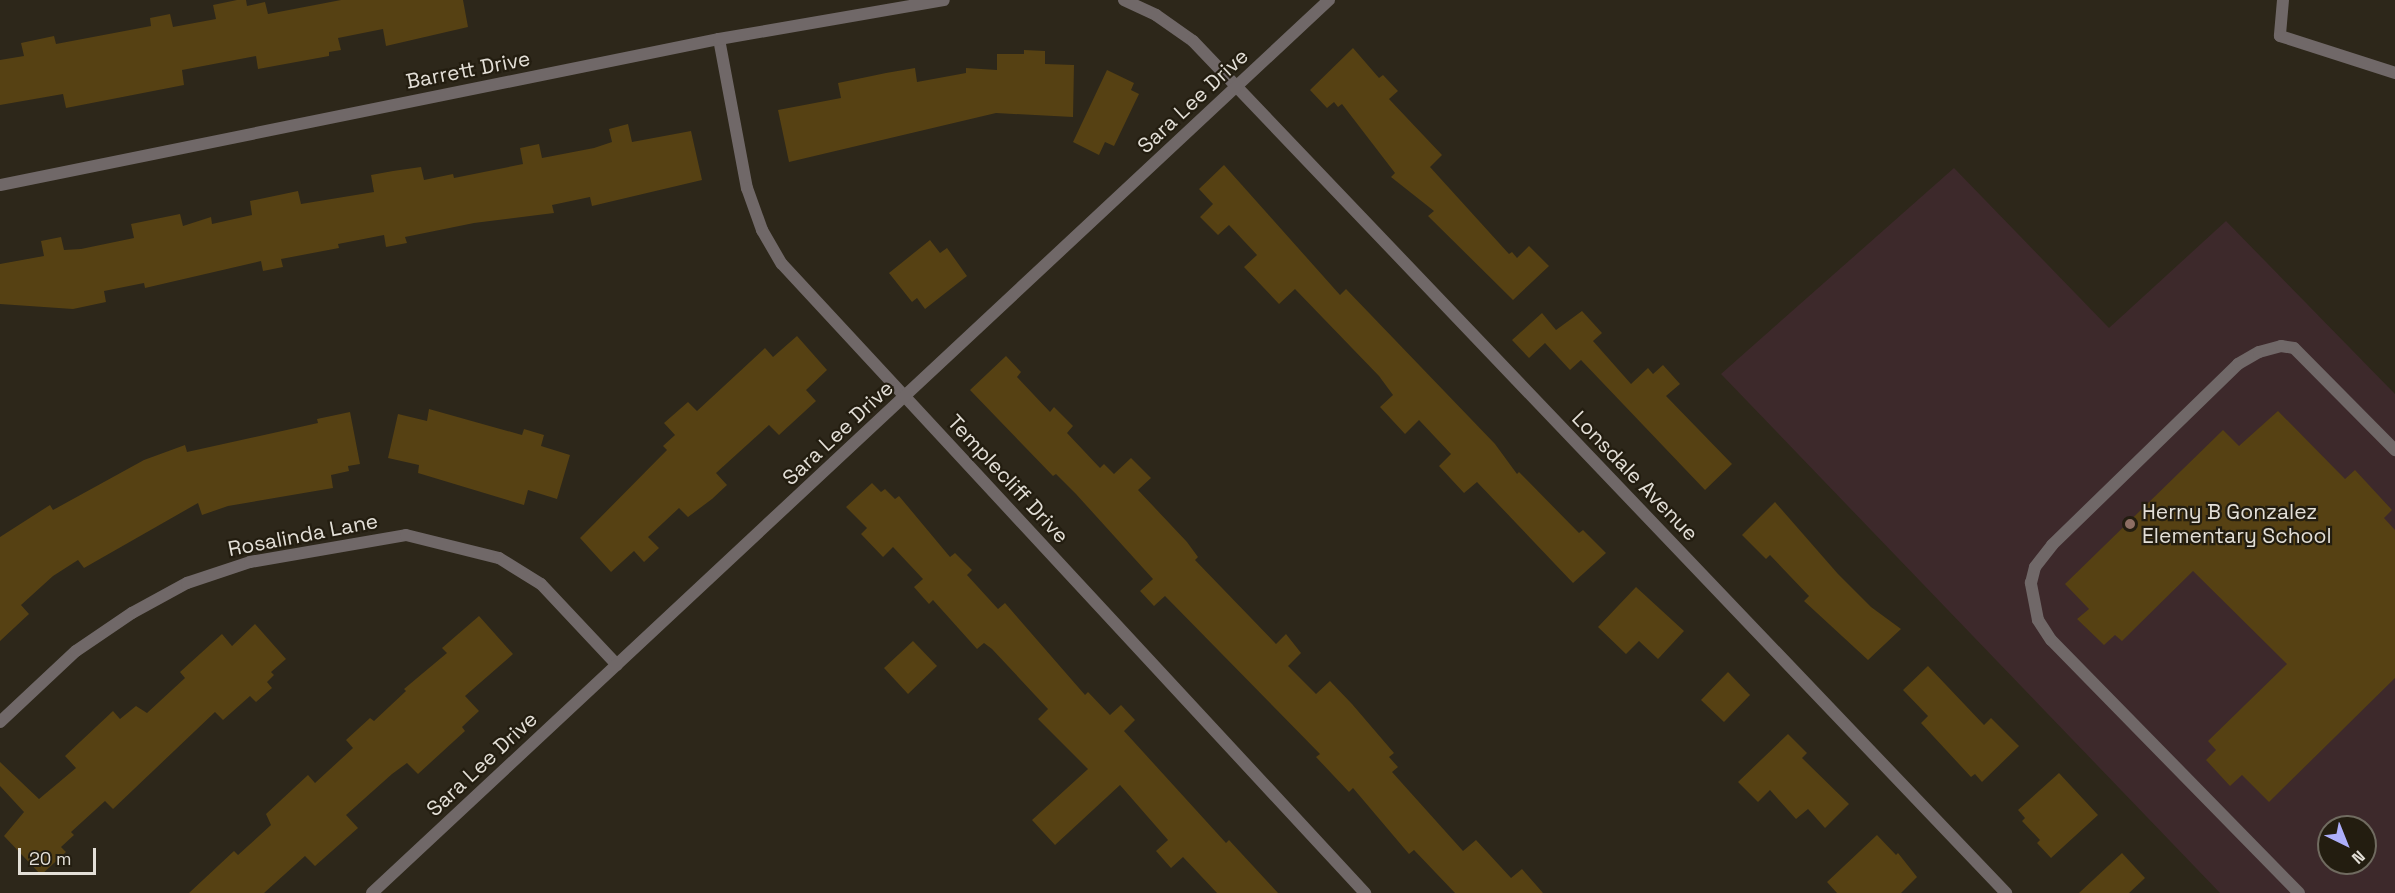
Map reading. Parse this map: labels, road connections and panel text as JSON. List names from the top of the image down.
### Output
{
  "streets": {
    "street": [
      "Barrett Drive",
      "Sara Lee Drive",
      "Lonsdale Avenue",
      "Templecliff Drive",
      "Rosalinda Lane"
    ]
  },
  "crossings": [
    ["Barrett Drive", "Templecliff Drive"],
    ["Sara Lee Drive", "Lonsdale Avenue"],
    ["Sara Lee Drive", "Templecliff Drive"],
    ["Sara Lee Drive", "Rosalinda Lane"]
  ],
  "places": ["Herny B Gonzalez Elementary School"],
  "scale_bar": "20 m",
  "north": "bottom right"
}
